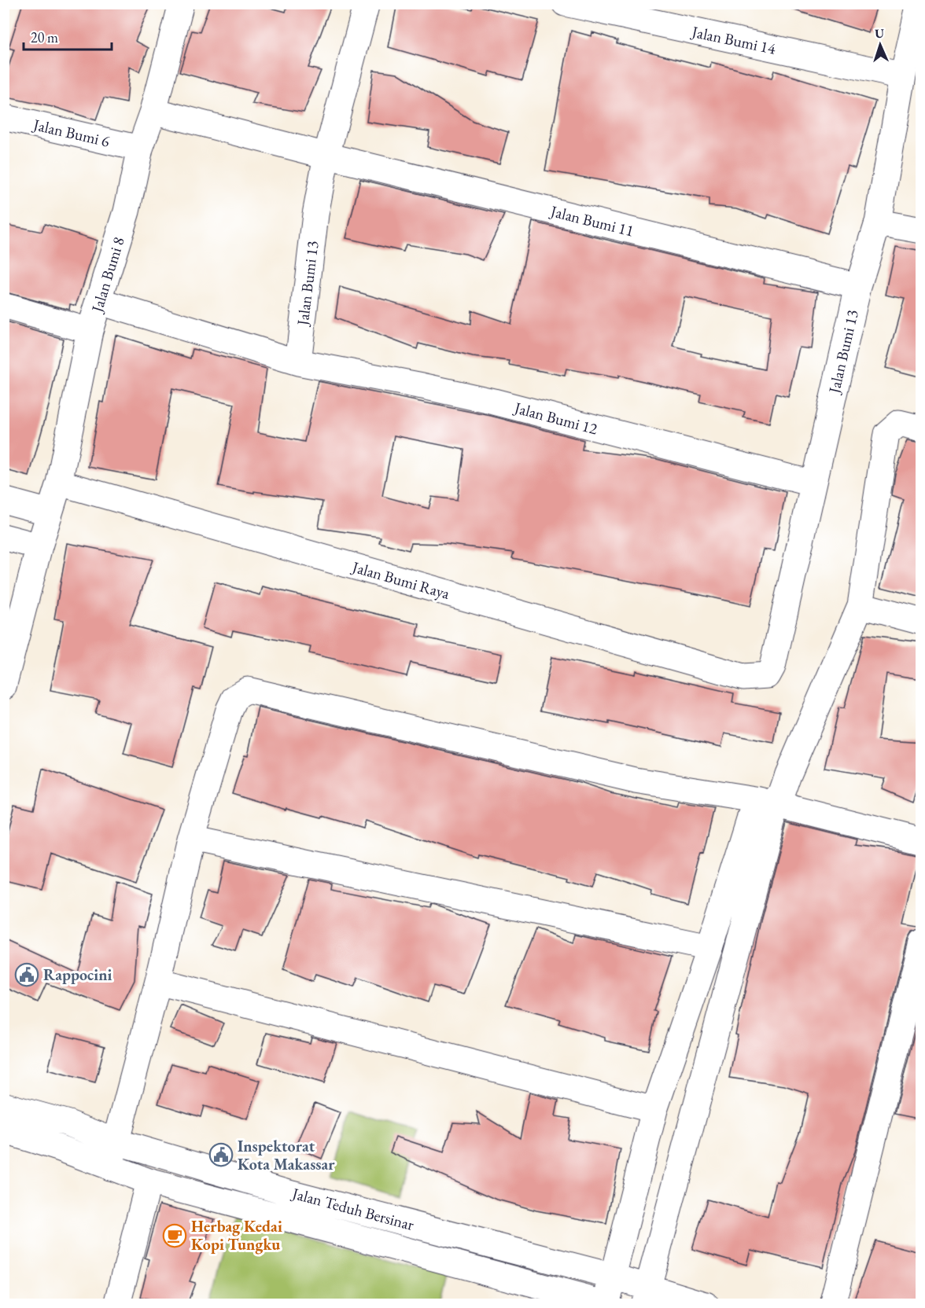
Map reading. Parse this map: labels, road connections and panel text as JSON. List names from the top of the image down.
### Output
{
  "streets": {
    "street": [
      "Jalan Bumi 14",
      "Jalan Bumi 6",
      "Jalan Bumi 11",
      "Jalan Bumi 8",
      "Jalan Bumi 13",
      "Jalan Bumi 12",
      "Jalan Bumi Raya",
      "Jalan Teduh Bersinar"
    ]
  },
  "crossings": [
    ["Jalan Bumi 14", "Jalan Bumi 13"],
    ["Jalan Bumi 6", "Jalan Bumi 8"],
    ["Jalan Bumi 11", "Jalan Bumi 8"],
    ["Jalan Bumi 11", "Jalan Bumi 13"],
    ["Jalan Bumi 8", "Jalan Bumi Raya"],
    ["Jalan Bumi 13", "Jalan Bumi 12"],
    ["Jalan Bumi 13", "Jalan Bumi Raya"]
  ],
  "places": {
    "public building": ["Rappocini", "Inspektorat Kota Makassar"],
    "cafe": ["Herbag Kedai Kopi Tungku"]
  },
  "scale_bar": "20 m",
  "north": "top"
}
